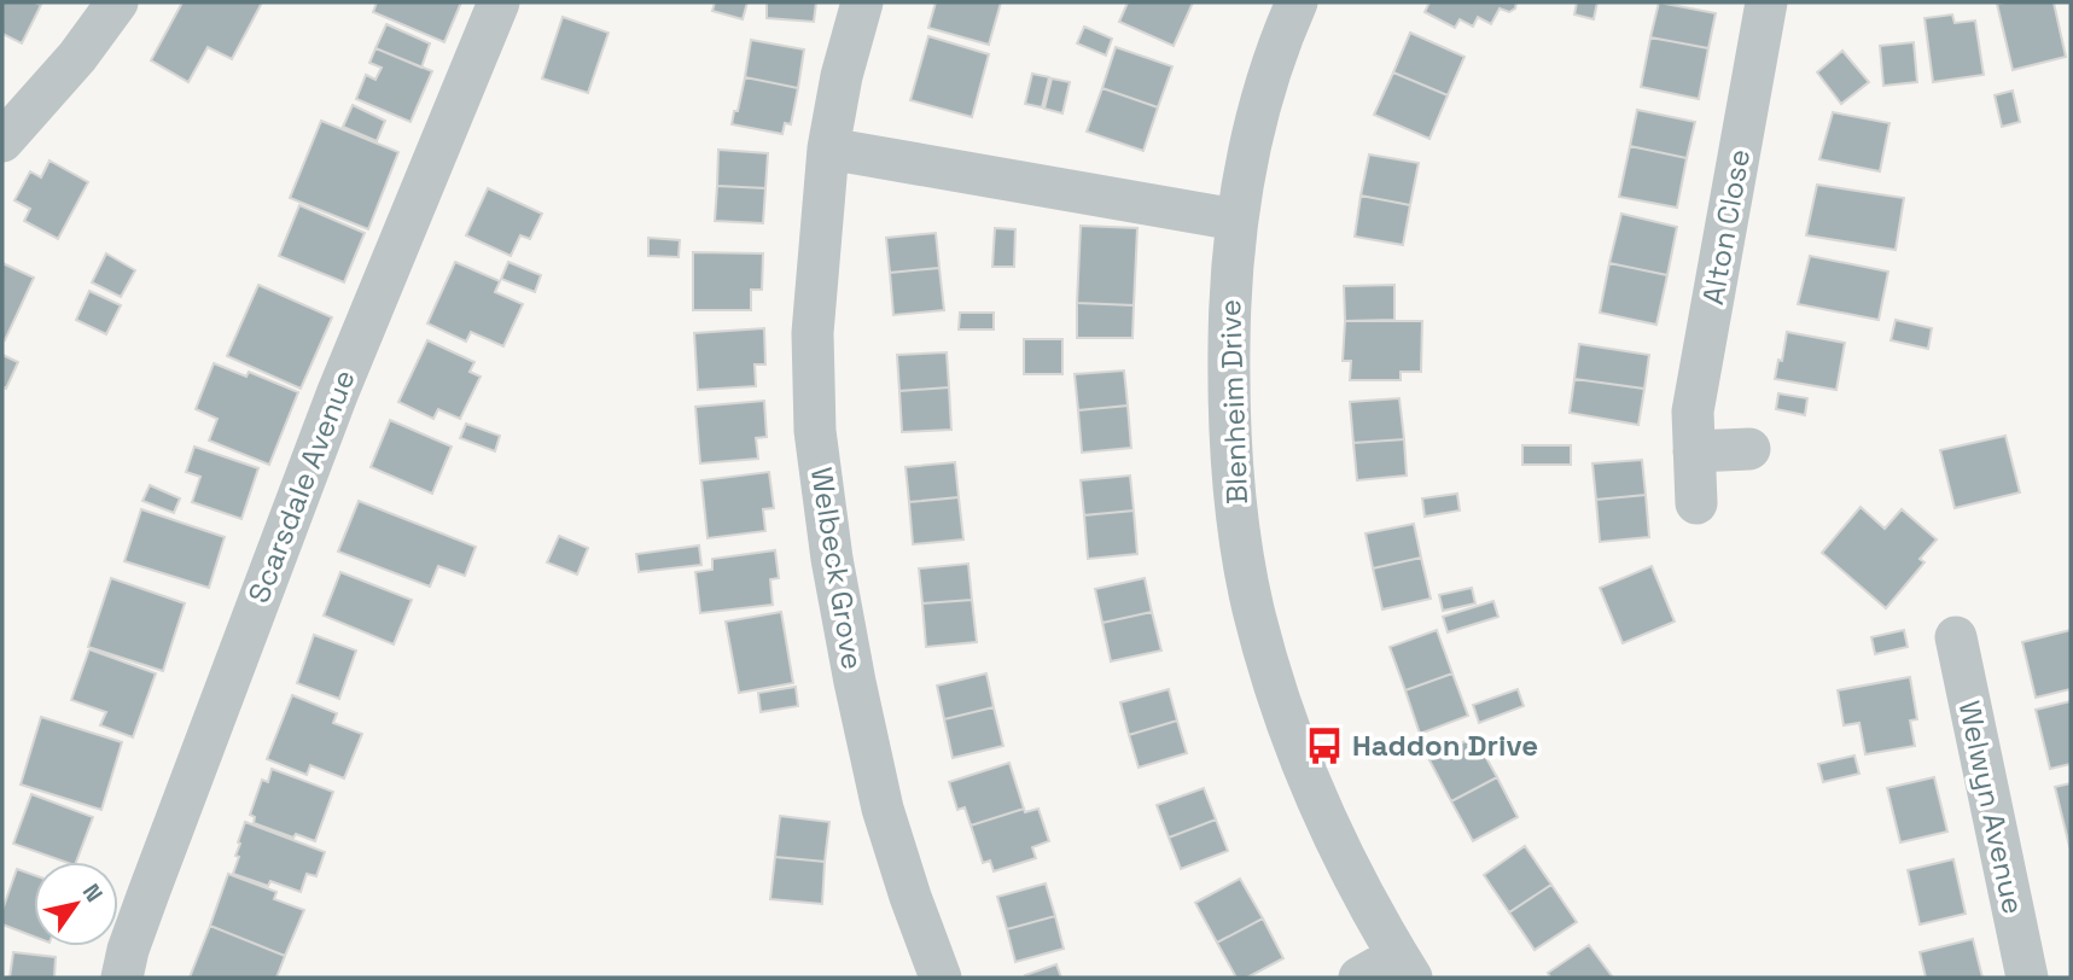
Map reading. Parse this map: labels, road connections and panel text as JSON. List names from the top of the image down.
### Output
{
  "streets": {
    "street": [
      "Alton Close",
      "Blenheim Drive",
      "Scarsdale Avenue",
      "Welbeck Grove",
      "Welwyn Avenue"
    ]
  },
  "places": {
    "bus stop": ["Haddon Drive"]
  },
  "north": "top right"
}
